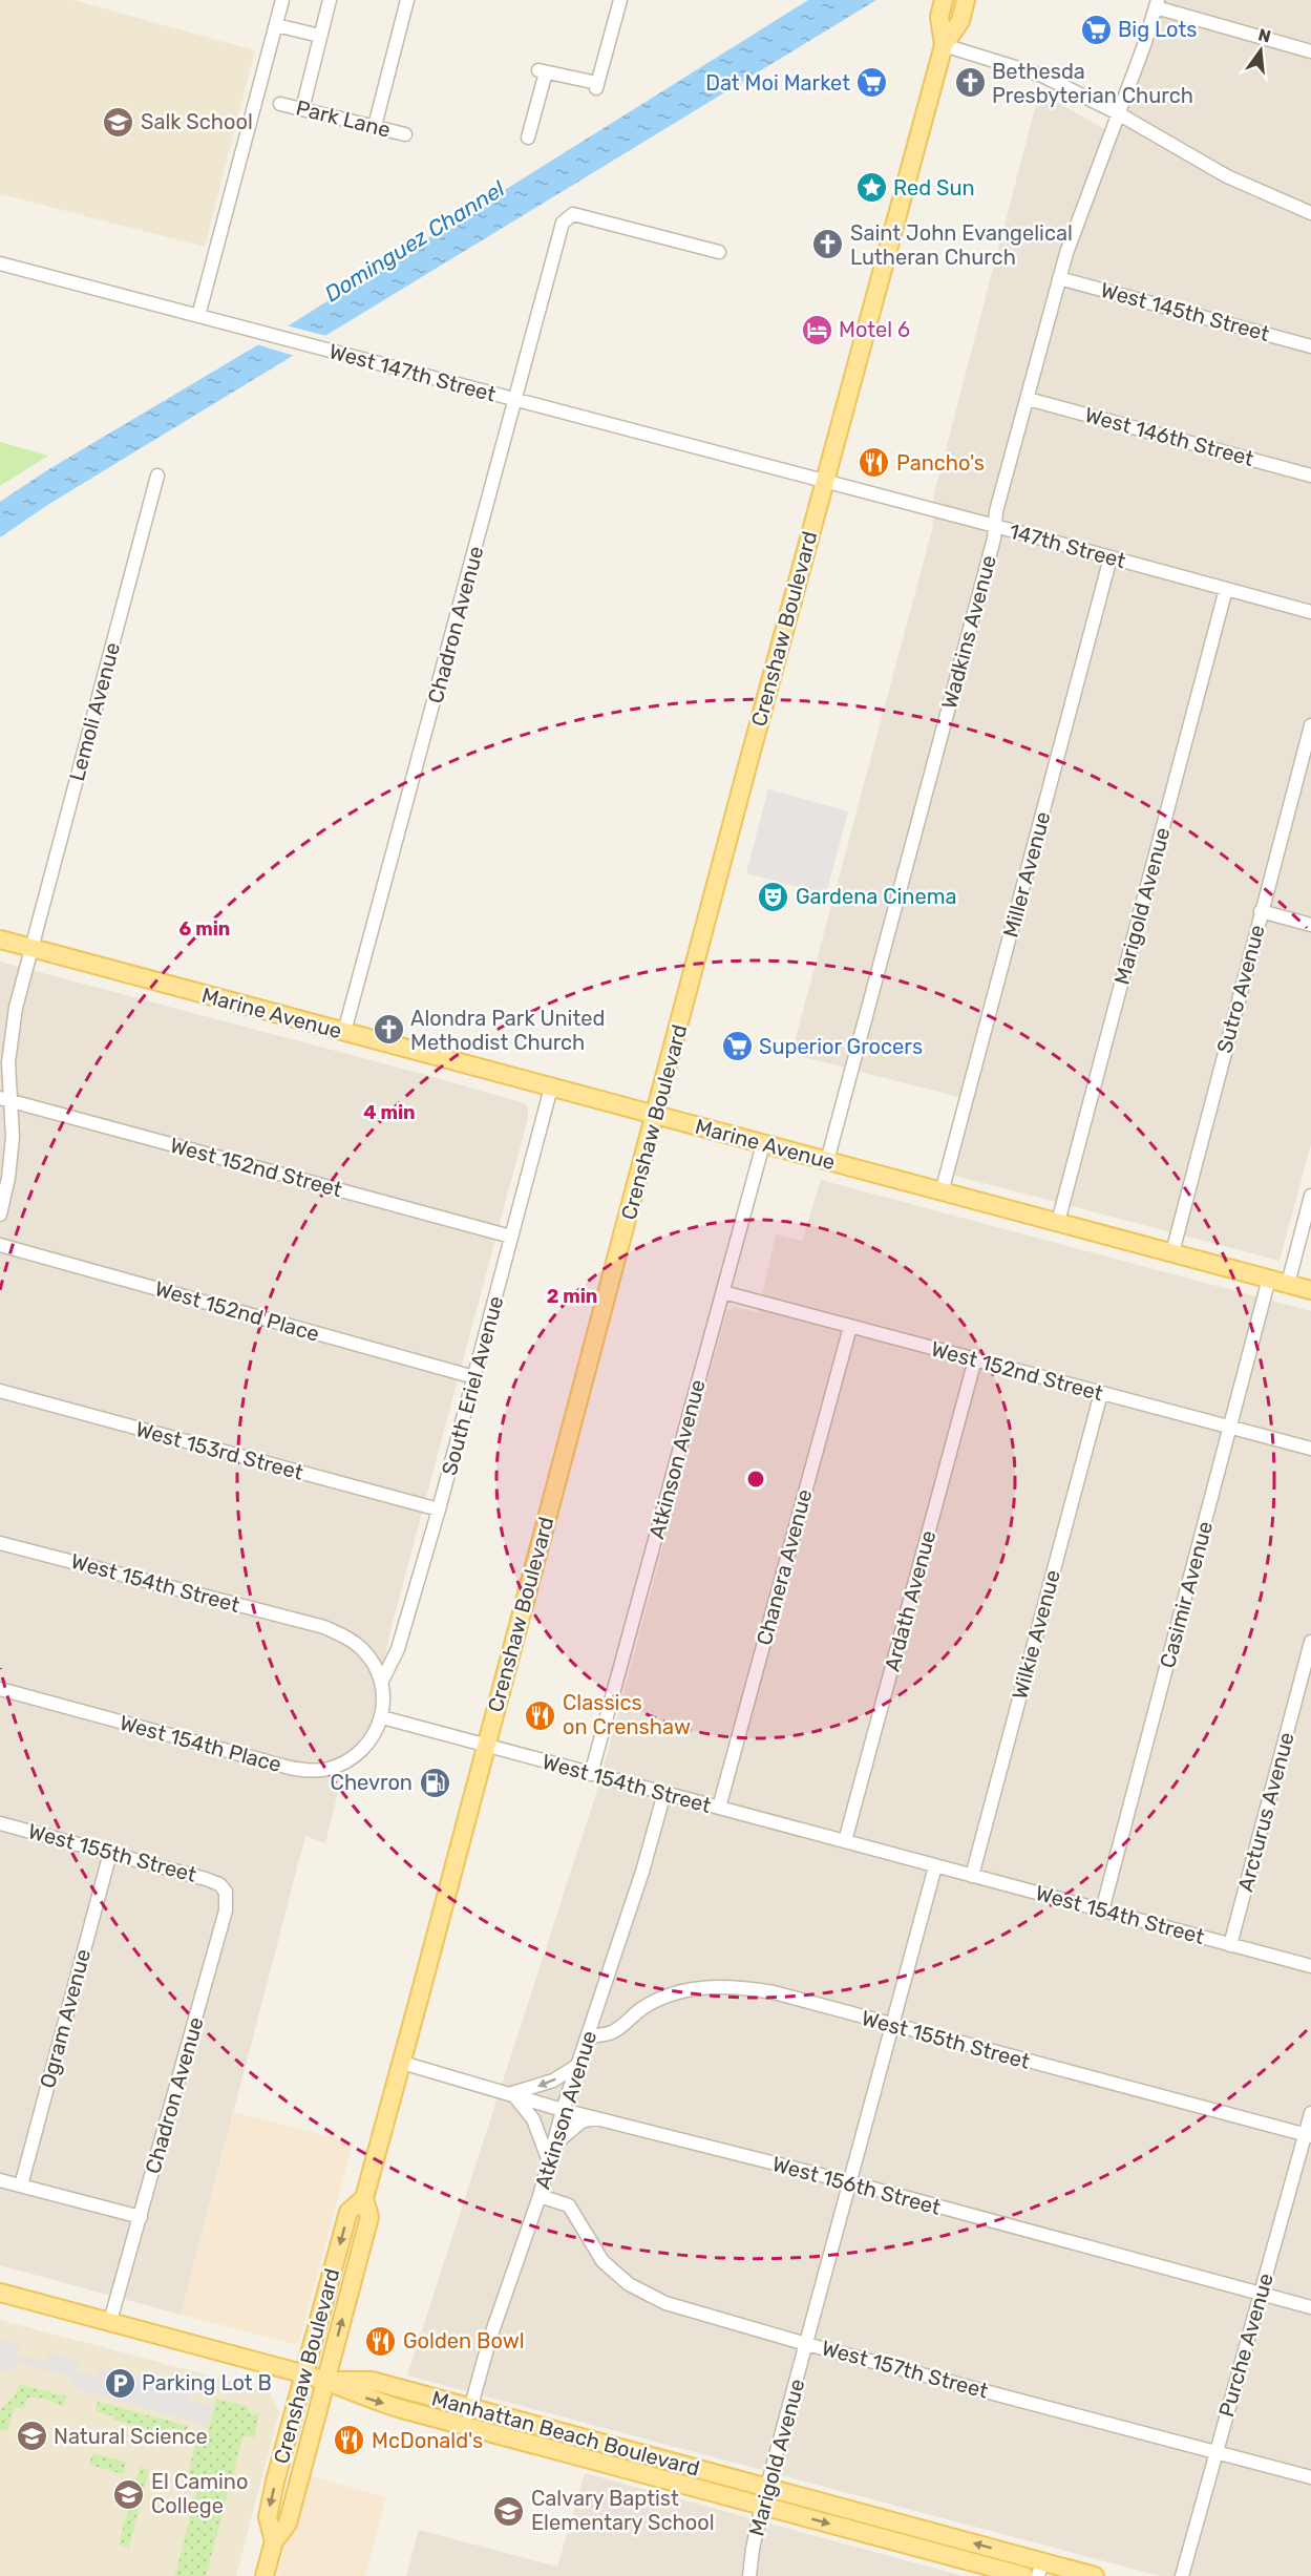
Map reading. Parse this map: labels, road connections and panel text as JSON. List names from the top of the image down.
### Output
{
  "streets": {
    "main road": ["Crenshaw Boulevard", "Marine Avenue", "Manhattan Beach Boulevard"],
    "street": [
      "Park Lane",
      "West 145th Street",
      "West 147th Street",
      "West 146th Street",
      "147th Street",
      "Chadron Avenue",
      "Wadkins Avenue",
      "Lemoli Avenue",
      "Miller Avenue",
      "Marigold Avenue",
      "Sutro Avenue",
      "West 152nd Street",
      "West 152nd Place",
      "South Eriel Avenue",
      "West 153rd Street",
      "Atkinson Avenue",
      "Chanera Avenue",
      "West 154th Street",
      "Casimir Avenue",
      "Ardath Avenue",
      "Wilkie Avenue",
      "West 154th Place",
      "Arcturus Avenue",
      "West 155th Street",
      "Ogram Avenue",
      "West 156th Street",
      "Purche Avenue",
      "West 157th Street"
    ]
  },
  "crossings": [
    ["West 145th Street", "Wadkins Avenue"],
    ["West 147th Street", "147th Street"],
    ["West 147th Street", "Chadron Avenue"],
    ["West 147th Street", "Crenshaw Boulevard"],
    ["West 146th Street", "Wadkins Avenue"],
    ["147th Street", "Crenshaw Boulevard"],
    ["147th Street", "Wadkins Avenue"],
    ["147th Street", "Miller Avenue"],
    ["147th Street", "Marigold Avenue"],
    ["Chadron Avenue", "Marine Avenue"],
    ["Chadron Avenue", "West 155th Street"],
    ["Chadron Avenue", "Manhattan Beach Boulevard"],
    ["Crenshaw Boulevard", "Marine Avenue"],
    ["Crenshaw Boulevard", "West 154th Street"],
    ["Crenshaw Boulevard", "West 156th Street"],
    ["Crenshaw Boulevard", "Manhattan Beach Boulevard"],
    ["Wadkins Avenue", "Marine Avenue"],
    ["Lemoli Avenue", "Marine Avenue"],
    ["Lemoli Avenue", "West 152nd Street"],
    ["Miller Avenue", "Marine Avenue"],
    ["Marigold Avenue", "Marine Avenue"],
    ["Marigold Avenue", "West 154th Street"],
    ["Marigold Avenue", "West 155th Street"],
    ["Marigold Avenue", "West 156th Street"],
    ["Marigold Avenue", "West 157th Street"],
    ["Marigold Avenue", "Manhattan Beach Boulevard"],
    ["Sutro Avenue", "Marine Avenue"],
    ["Marine Avenue", "South Eriel Avenue"],
    ["Marine Avenue", "Atkinson Avenue"],
    ["Marine Avenue", "Casimir Avenue"],
    ["West 152nd Street", "South Eriel Avenue"],
    ["West 152nd Street", "Atkinson Avenue"],
    ["West 152nd Street", "Chanera Avenue"],
    ["West 152nd Street", "Casimir Avenue"],
    ["West 152nd Street", "Ardath Avenue"],
    ["West 152nd Street", "Wilkie Avenue"],
    ["West 152nd Place", "South Eriel Avenue"],
    ["South Eriel Avenue", "West 153rd Street"],
    ["South Eriel Avenue", "West 154th Street"],
    ["Atkinson Avenue", "West 154th Street"],
    ["Atkinson Avenue", "West 155th Street"],
    ["Atkinson Avenue", "West 156th Street"],
    ["Atkinson Avenue", "West 157th Street"],
    ["Atkinson Avenue", "Manhattan Beach Boulevard"],
    ["Chanera Avenue", "West 154th Street"],
    ["West 154th Street", "Casimir Avenue"],
    ["West 154th Street", "Ardath Avenue"],
    ["West 154th Street", "Wilkie Avenue"],
    ["West 154th Street", "West 154th Place"],
    ["West 154th Street", "Arcturus Avenue"],
    ["West 155th Street", "Ogram Avenue"],
    ["West 155th Street", "Purche Avenue"],
    ["West 156th Street", "Purche Avenue"],
    ["Purche Avenue", "West 157th Street"]
  ],
  "water": ["Dominguez Channel"],
  "places": {
    "supermarket": ["Big Lots", "Dat Moi Market", "Superior Grocers"],
    "church": ["Bethesda Presbyterian Church", "Saint John Evangelical Lutheran Church", "Alondra Park United Methodist Church"],
    "school or university": [
      "Salk School",
      "Natural Science",
      "El Camino College",
      "Calvary Baptist Elementary School"
    ],
    "place": ["Red Sun"],
    "hotel": ["Motel 6"],
    "restaurant": [
      "Pancho's",
      "Classics on Crenshaw",
      "Golden Bowl",
      "McDonald's"
    ],
    "theatre": ["Gardena Cinema"],
    "fuel station": ["Chevron"],
    "parking": ["Parking Lot B"]
  },
  "north": "top",
  "rings": ["6 min", "4 min", "2 min"]
}
